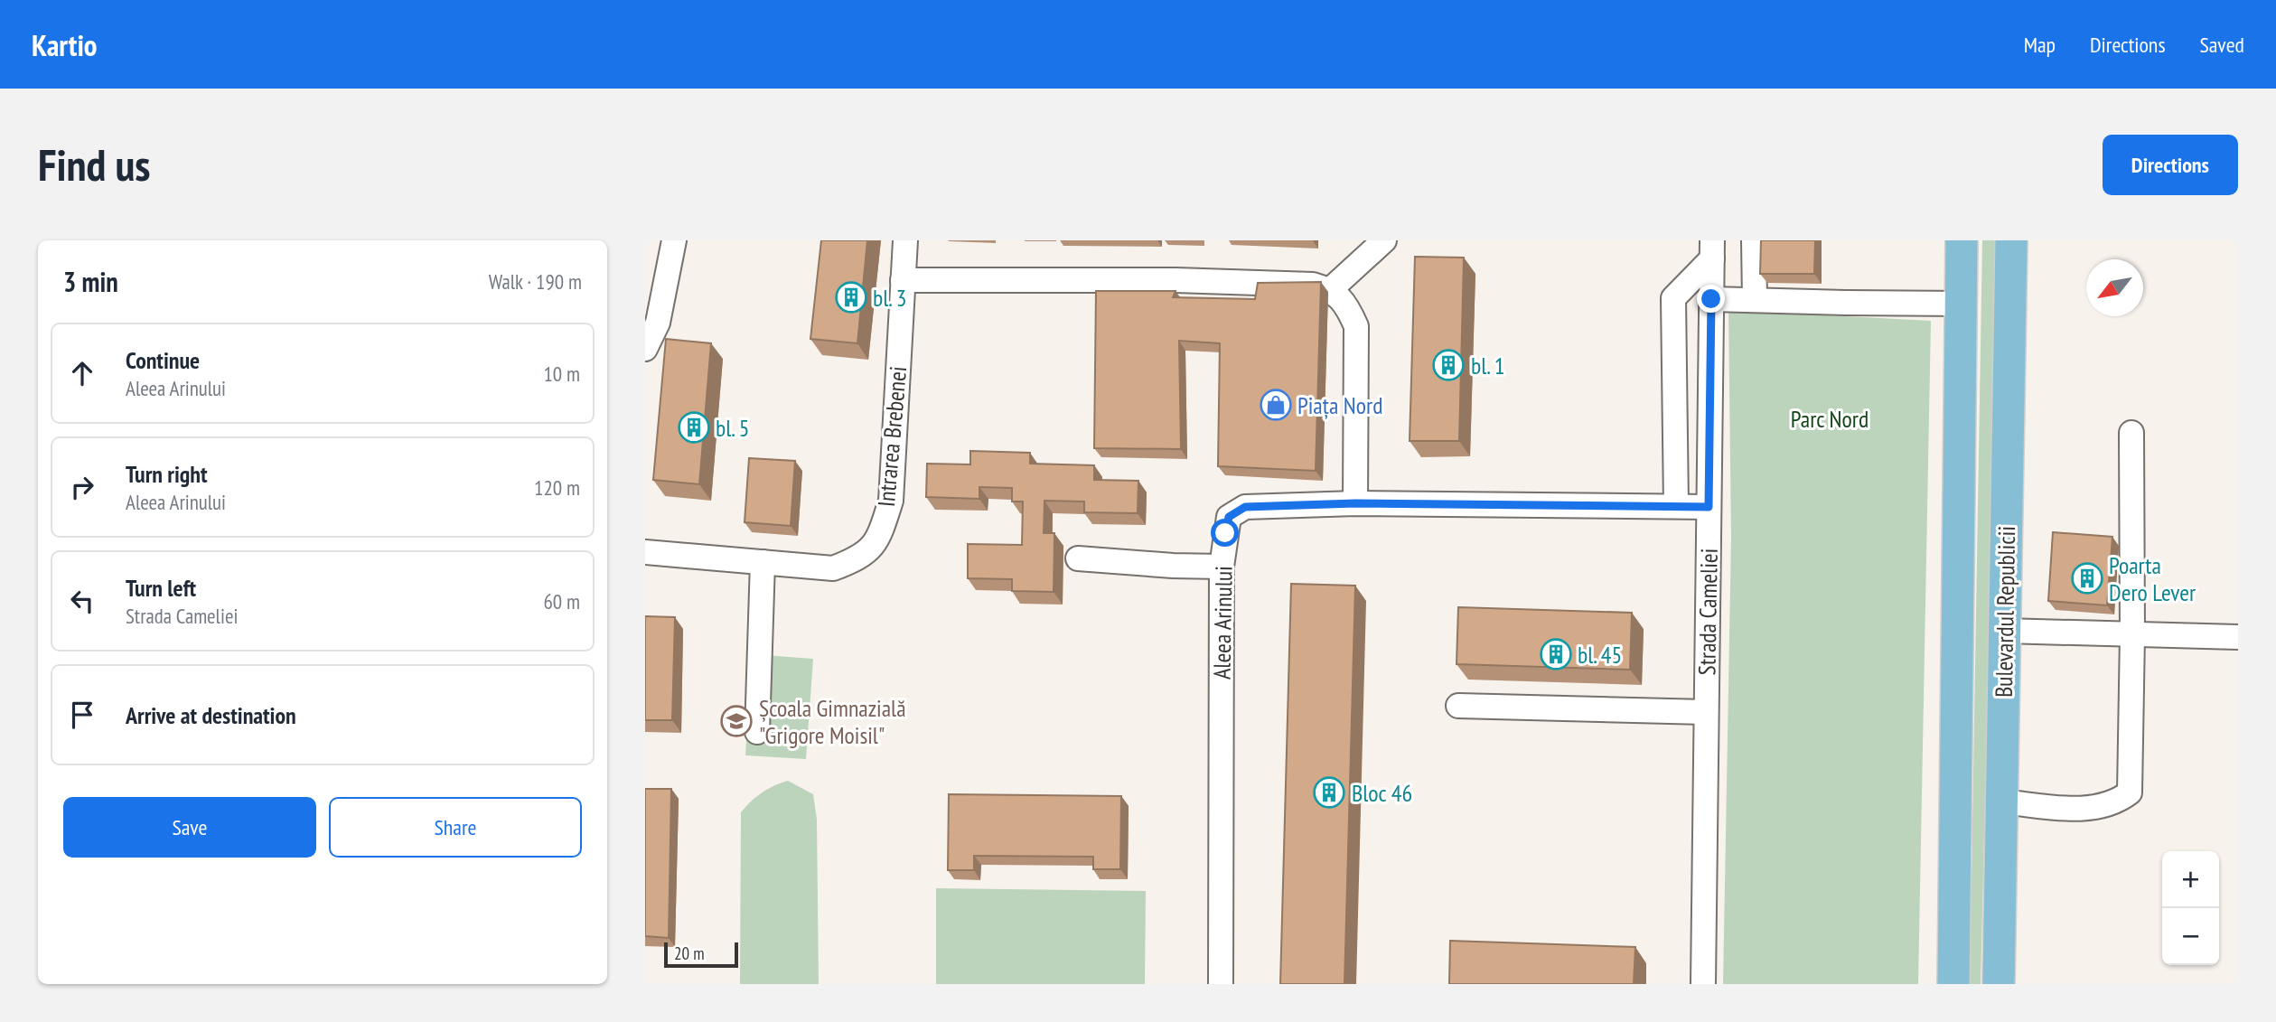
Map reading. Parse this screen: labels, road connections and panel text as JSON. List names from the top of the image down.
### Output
{
  "streets": {
    "main road": ["Bulevardul Republicii"],
    "street": ["Intrarea Brebenei", "Strada Cameliei", "Aleea Arinului"]
  },
  "crossings": [
    ["Strada Cameliei", "Aleea Arinului"]
  ],
  "parks": ["Parc Nord"],
  "places": {
    "building": [
      "bl. 3",
      "bl. 1",
      "bl. 5",
      "Poarta Dero Lever",
      "bl. 45",
      "Bloc 46"
    ],
    "shop": ["Piața Nord"],
    "school or university": ["Școala Gimnazială \"Grigore Moisil\""]
  },
  "scale_bar": "20 m",
  "north": "bottom left",
  "page": {
    "header": "Kartio",
    "nav": ["Map", "Directions", "Saved"],
    "buttons": [
      "Directions",
      ["Save", "Share"]
    ],
    "title": "Find us",
    "heading": ["3 min", "Walk · 190 m"],
    "list": [
      ["Continue", "Aleea Arinului", "10 m"],
      ["Turn right", "Aleea Arinului", "120 m"],
      ["Turn left", "Strada Cameliei", "60 m"],
      "Arrive at destination"
    ],
    "map_buttons": ["+", "−"],
    "scale": "20 m"
  }
}
